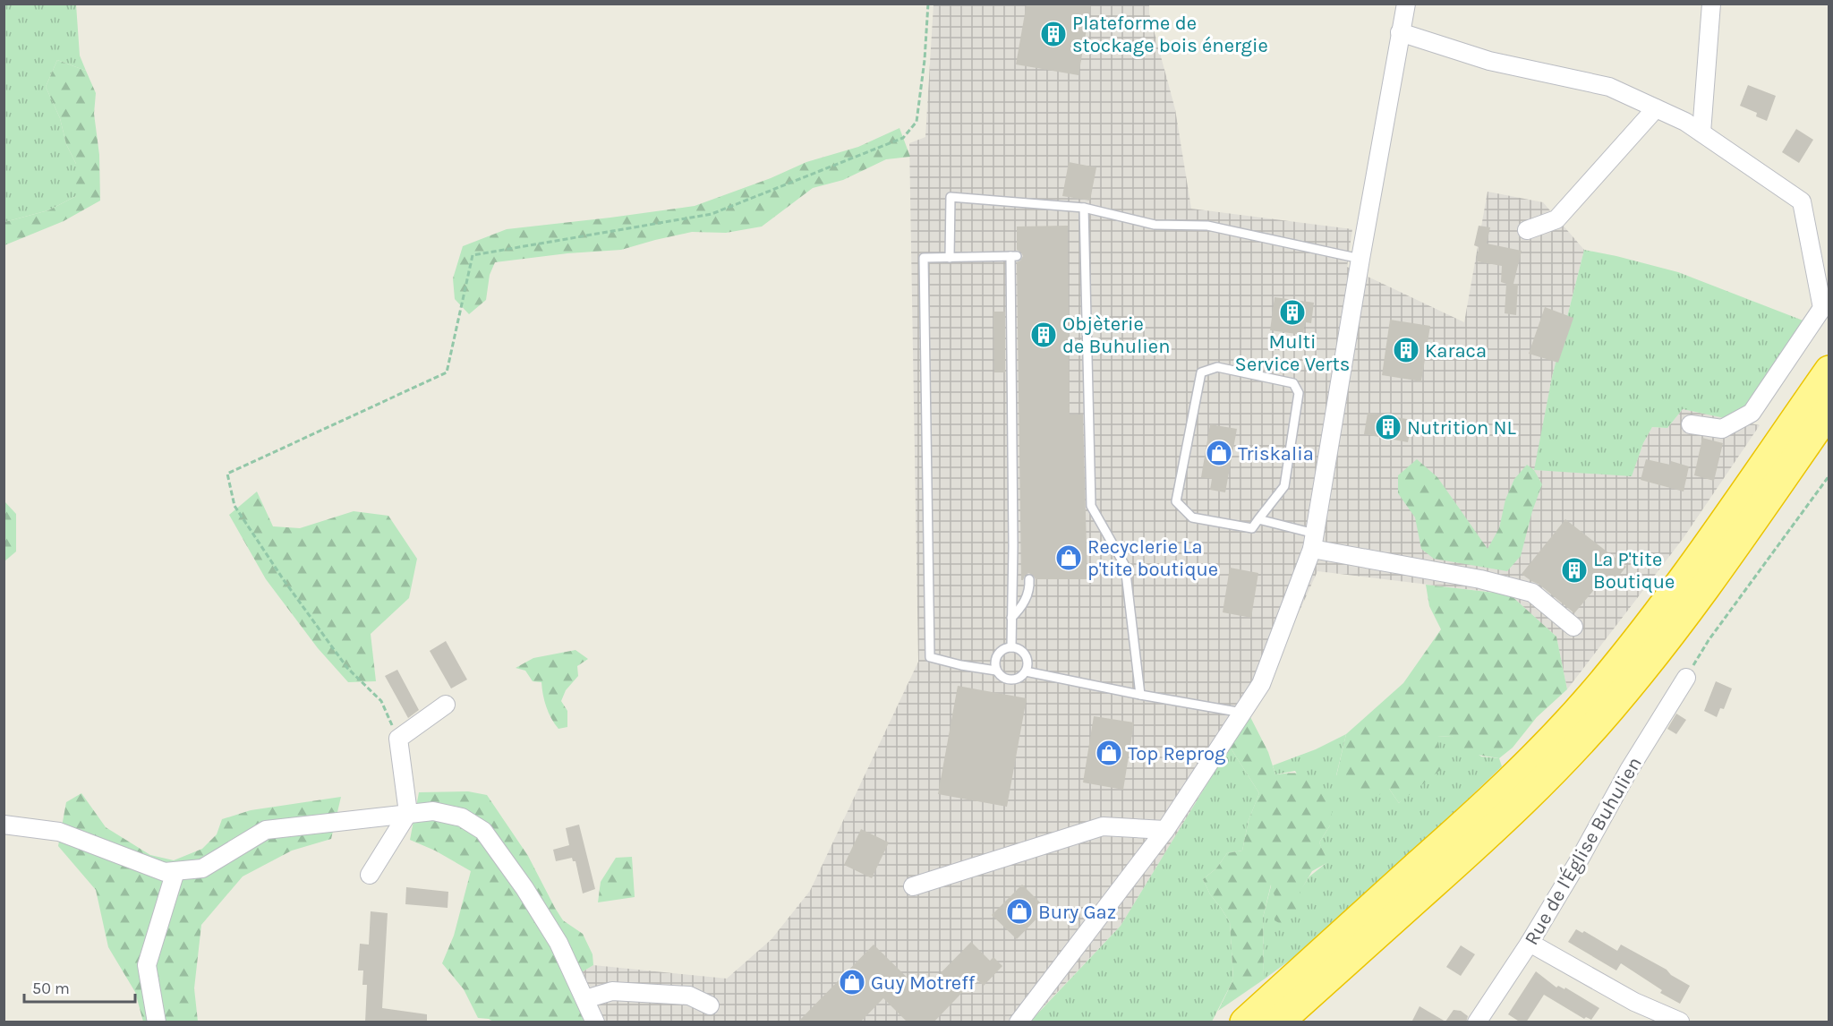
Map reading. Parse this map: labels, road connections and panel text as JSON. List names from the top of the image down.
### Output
{
  "streets": {
    "street": ["Rue de l'Église Buhulien"]
  },
  "places": {
    "building": [
      "Plateforme de stockage bois énergie",
      "Multi Service Verts",
      "Objèterie de Buhulien",
      "Karaca",
      "Nutrition NL",
      "La P'tite Boutique"
    ],
    "shop": [
      "Triskalia",
      "Recyclerie La p'tite boutique",
      "Top Reprog",
      "Bury Gaz",
      "Guy Motreff"
    ]
  },
  "scale_bar": "50 m"
}
